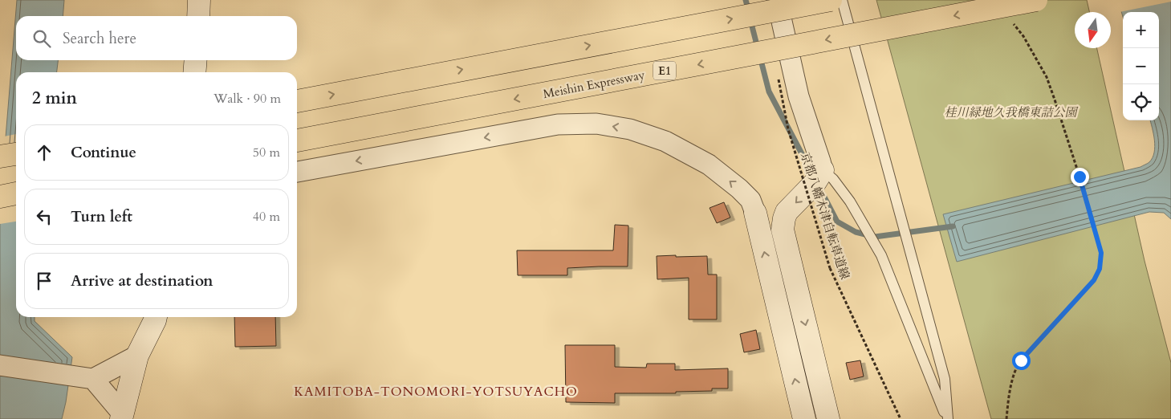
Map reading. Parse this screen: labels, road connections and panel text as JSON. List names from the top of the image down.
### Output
{
  "streets": {
    "highway": ["E1", "Meishin Expressway"],
    "path": ["京都八幡木津自転車道線"]
  },
  "districts": ["KAMITOBA-TONOMORI-YOTSUYACHO"],
  "parks": ["桂川緑地久我橋東詰公園"],
  "north": "bottom",
  "page": {
    "map_buttons": ["+", "−"],
    "search": "Search here",
    "heading": ["2 min", "Walk · 90 m"],
    "list": [
      ["Continue", "50 m"],
      ["Turn left", "40 m"],
      "Arrive at destination"
    ]
  }
}
